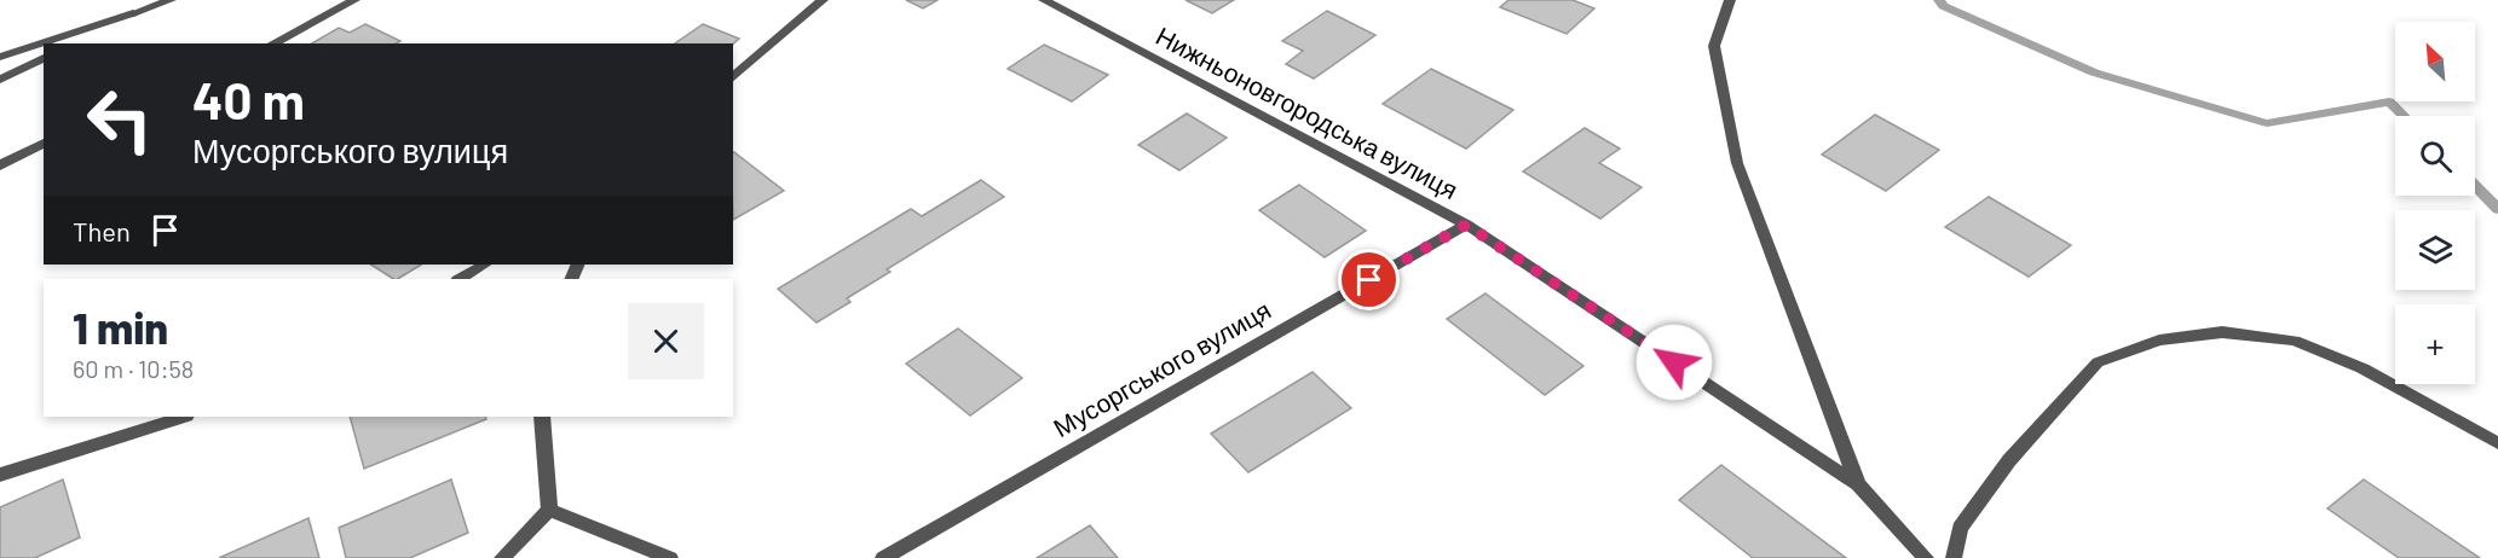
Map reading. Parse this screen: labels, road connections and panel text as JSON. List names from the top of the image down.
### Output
{
  "streets": {
    "street": ["Нижньоновгородська вулиця", "Мусоргського вулиця"]
  },
  "crossings": [
    ["Нижньоновгородська вулиця", "Мусоргського вулиця"]
  ],
  "north": "top left",
  "page": {
    "map_buttons": "+",
    "turn": ["40 m", "Мусоргського вулиця"],
    "then": "Then",
    "heading": ["1 min", "60 m · 10:58"]
  }
}
